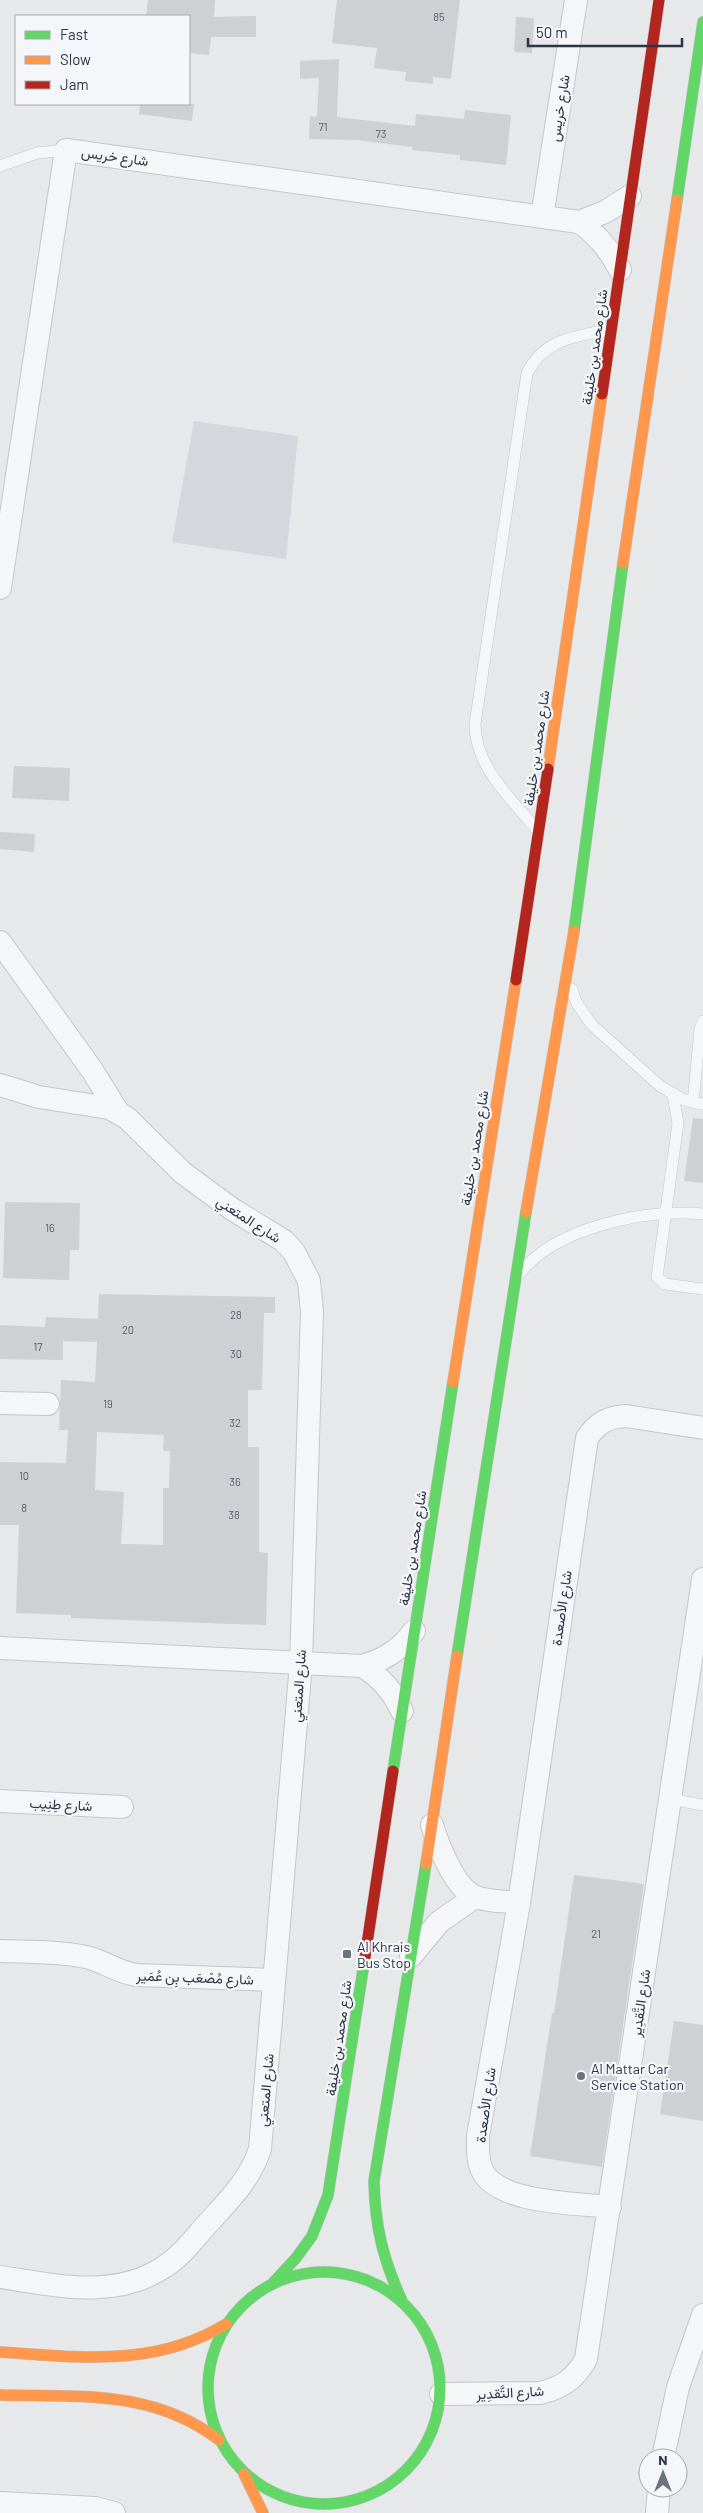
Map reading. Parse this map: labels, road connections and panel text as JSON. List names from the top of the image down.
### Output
{
  "streets": {
    "main road": ["شارع محمد بن خليفة"],
    "street": [
      "شارع خريس",
      "شارع المتعني",
      "شارع الأصعدة",
      "شارع طِنِيب",
      "شارع مُصْعَب بِن عُمَير",
      "شارع التَّقدِير"
    ]
  },
  "crossings": [
    ["شارع خريس", "شارع محمد بن خليفة"],
    ["شارع المتعني", "شارع مُصْعَب بِن عُمَير"],
    ["شارع الأصعدة", "شارع التَّقدِير"]
  ],
  "places": {
    "transit": ["Al Khrais Bus Stop"],
    "other": ["Al Mattar Car Service Station"]
  },
  "house_numbers": [
    "85",
    "71",
    "73",
    "16",
    "28",
    "20",
    "17",
    "30",
    "19",
    "32",
    "10",
    "36",
    "8",
    "38",
    "21"
  ],
  "legend": ["Fast", "Slow", "Jam"],
  "scale_bar": "50 m",
  "north": "top"
}
